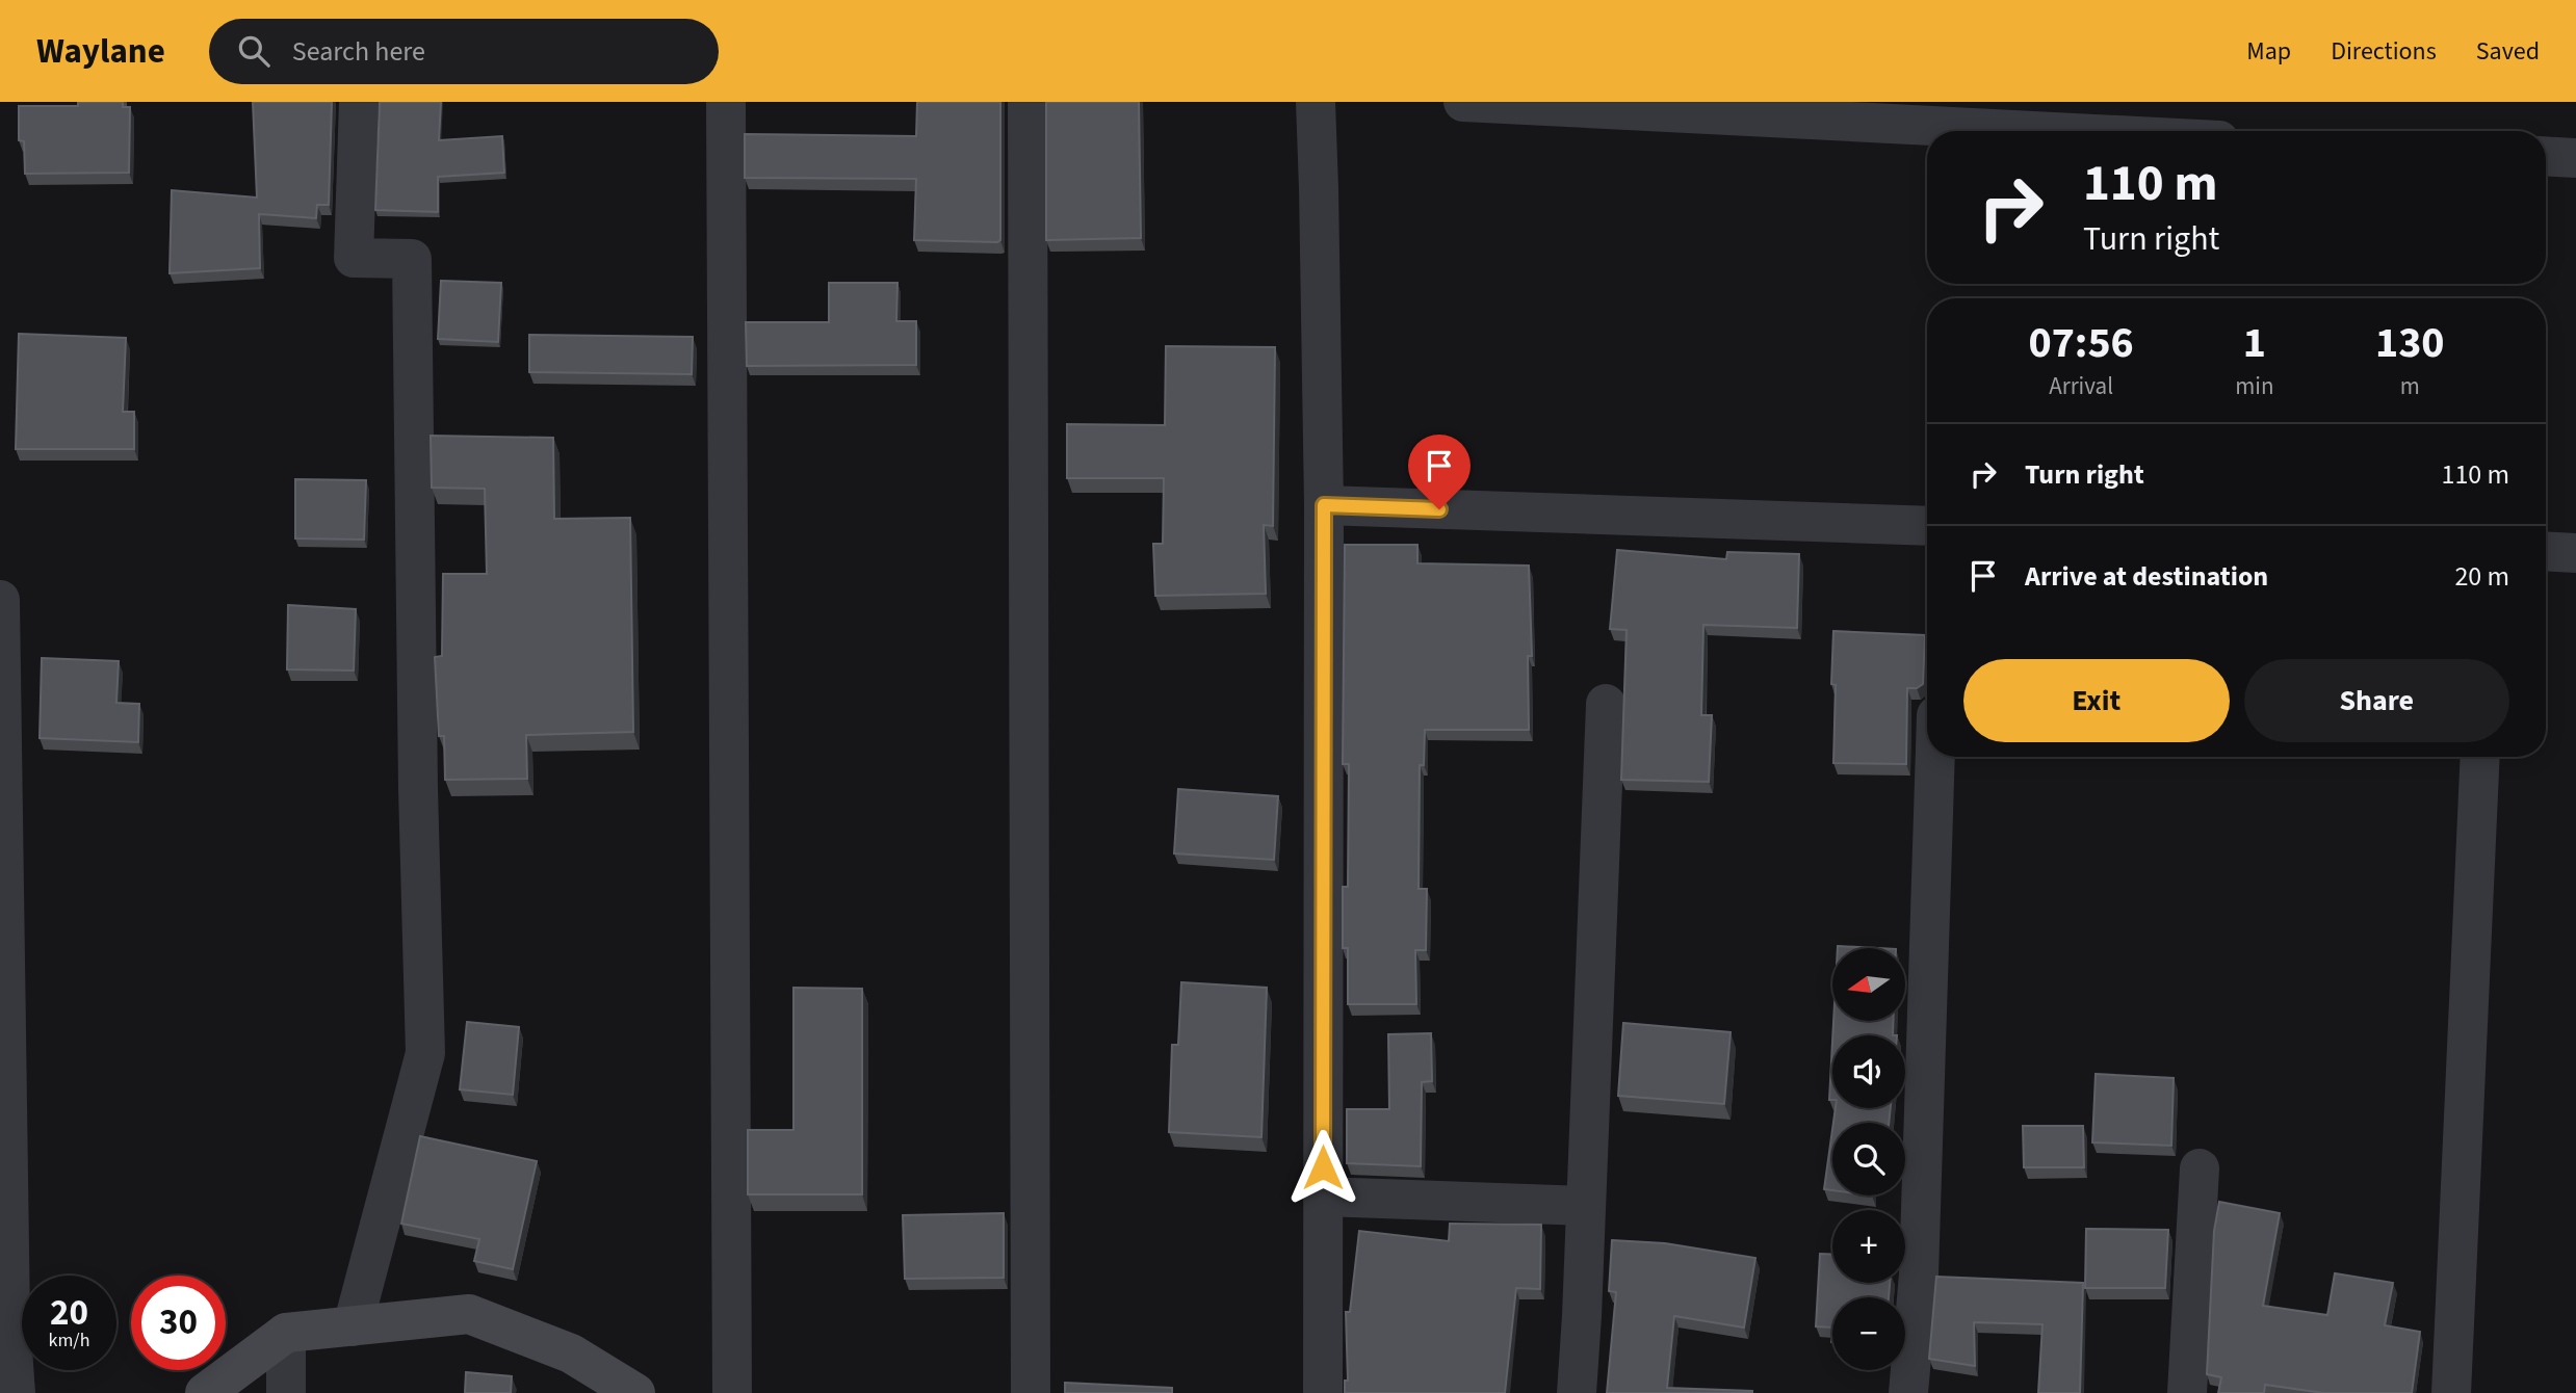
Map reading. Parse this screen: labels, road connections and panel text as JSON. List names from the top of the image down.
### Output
{
  "north": "left",
  "page": {
    "header": "Waylane",
    "search": "Search here",
    "nav": ["Map", "Directions", "Saved"],
    "turn": ["110 m", "Turn right"],
    "eta": [
      "07:56",
      "Arrival",
      "1",
      "min",
      "130",
      "m"
    ],
    "list": [
      {
        "name": "Turn right",
        "value": "110 m"
      },
      {
        "name": "Arrive at destination",
        "value": "20 m"
      }
    ],
    "buttons": ["Exit", "Share"],
    "map_buttons": ["+", "−"],
    "speed": "20 km/h",
    "limit": "30"
  }
}
